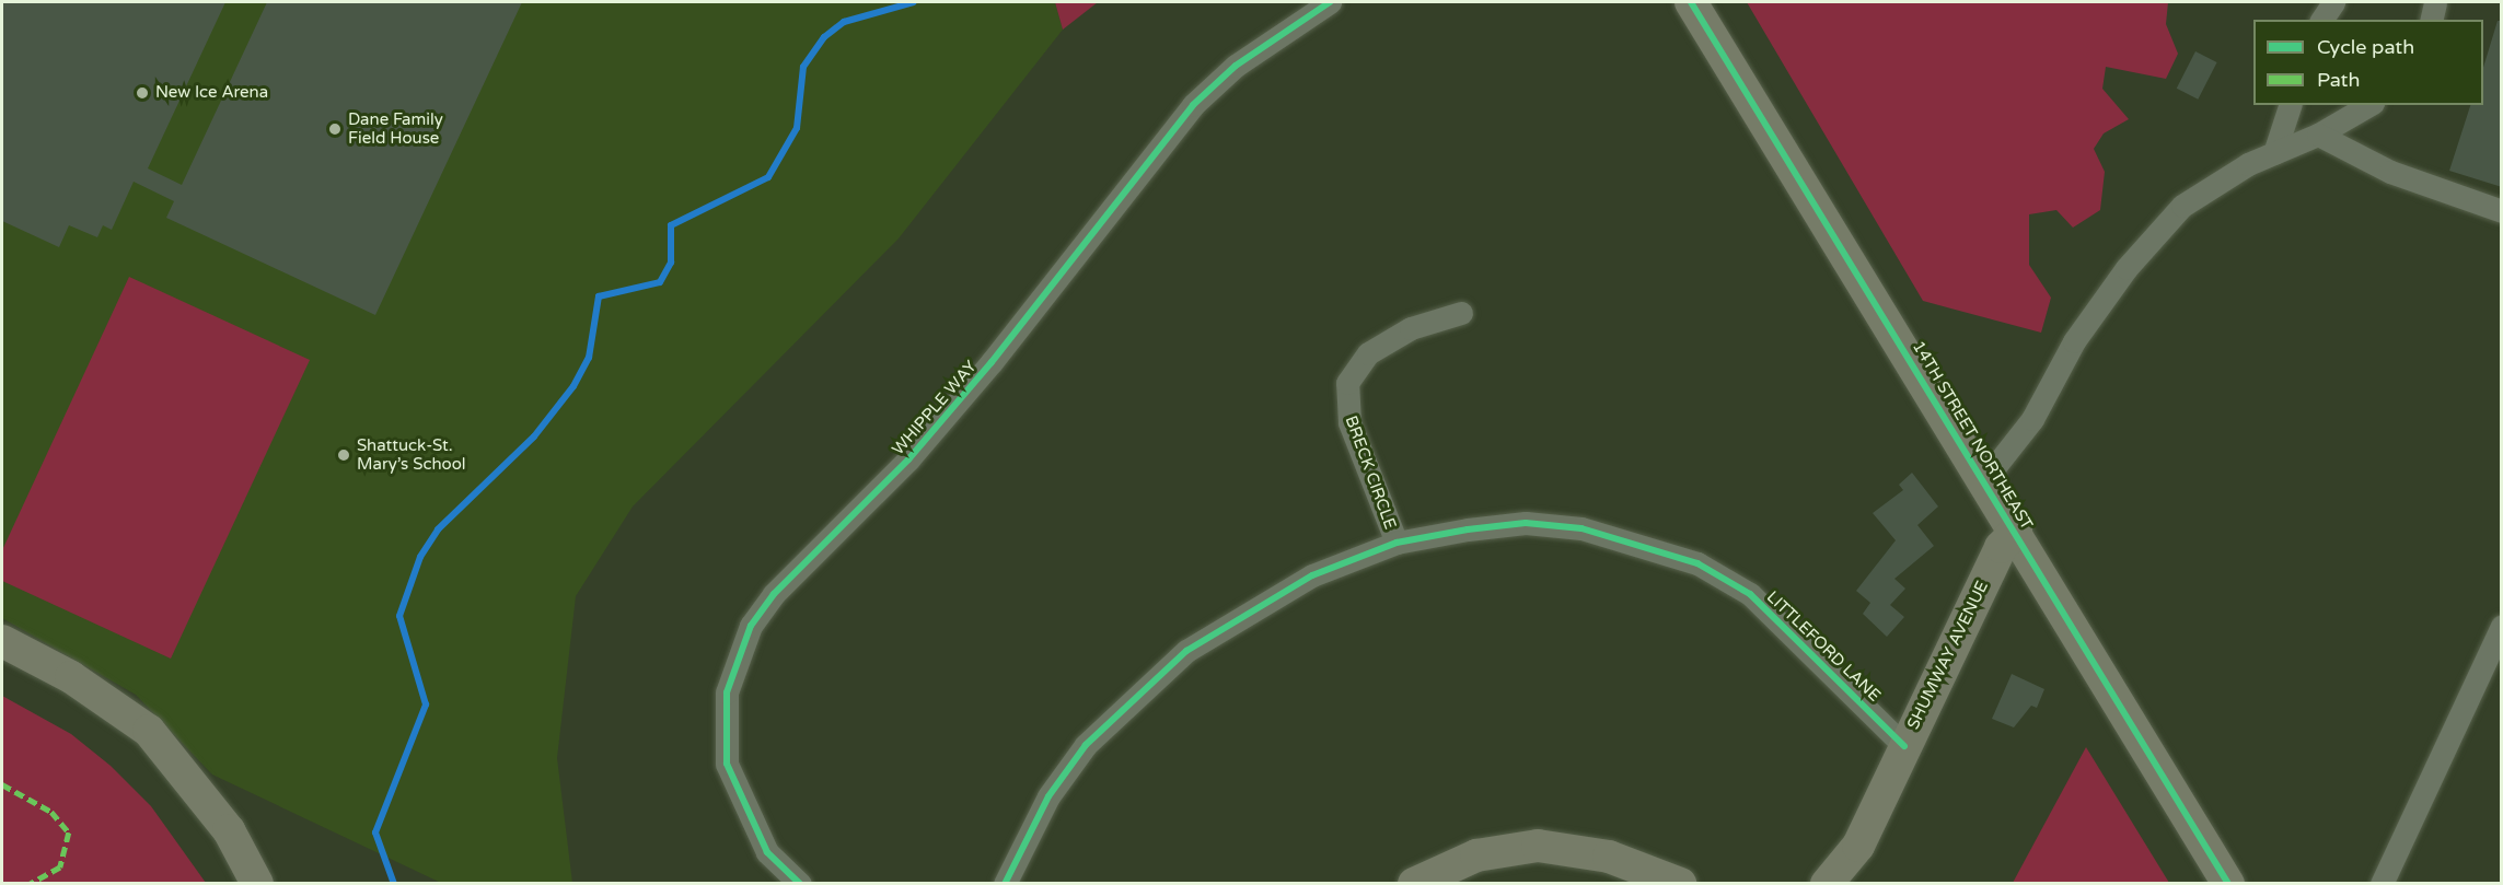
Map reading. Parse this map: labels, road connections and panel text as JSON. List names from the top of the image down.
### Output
{
  "streets": {
    "street": [
      "WHIPPLE WAY",
      "14TH STREET NORTHEAST",
      "BRECK CIRCLE",
      "LITTLEFORD LANE",
      "SHUMWAY AVENUE"
    ]
  },
  "crossings": [
    ["14TH STREET NORTHEAST", "SHUMWAY AVENUE"],
    ["BRECK CIRCLE", "LITTLEFORD LANE"],
    ["LITTLEFORD LANE", "SHUMWAY AVENUE"]
  ],
  "places": ["New Ice Arena", "Dane Family Field House", "Shattuck-St. Mary’s School"],
  "legend": ["Cycle path", "Path"]
}
